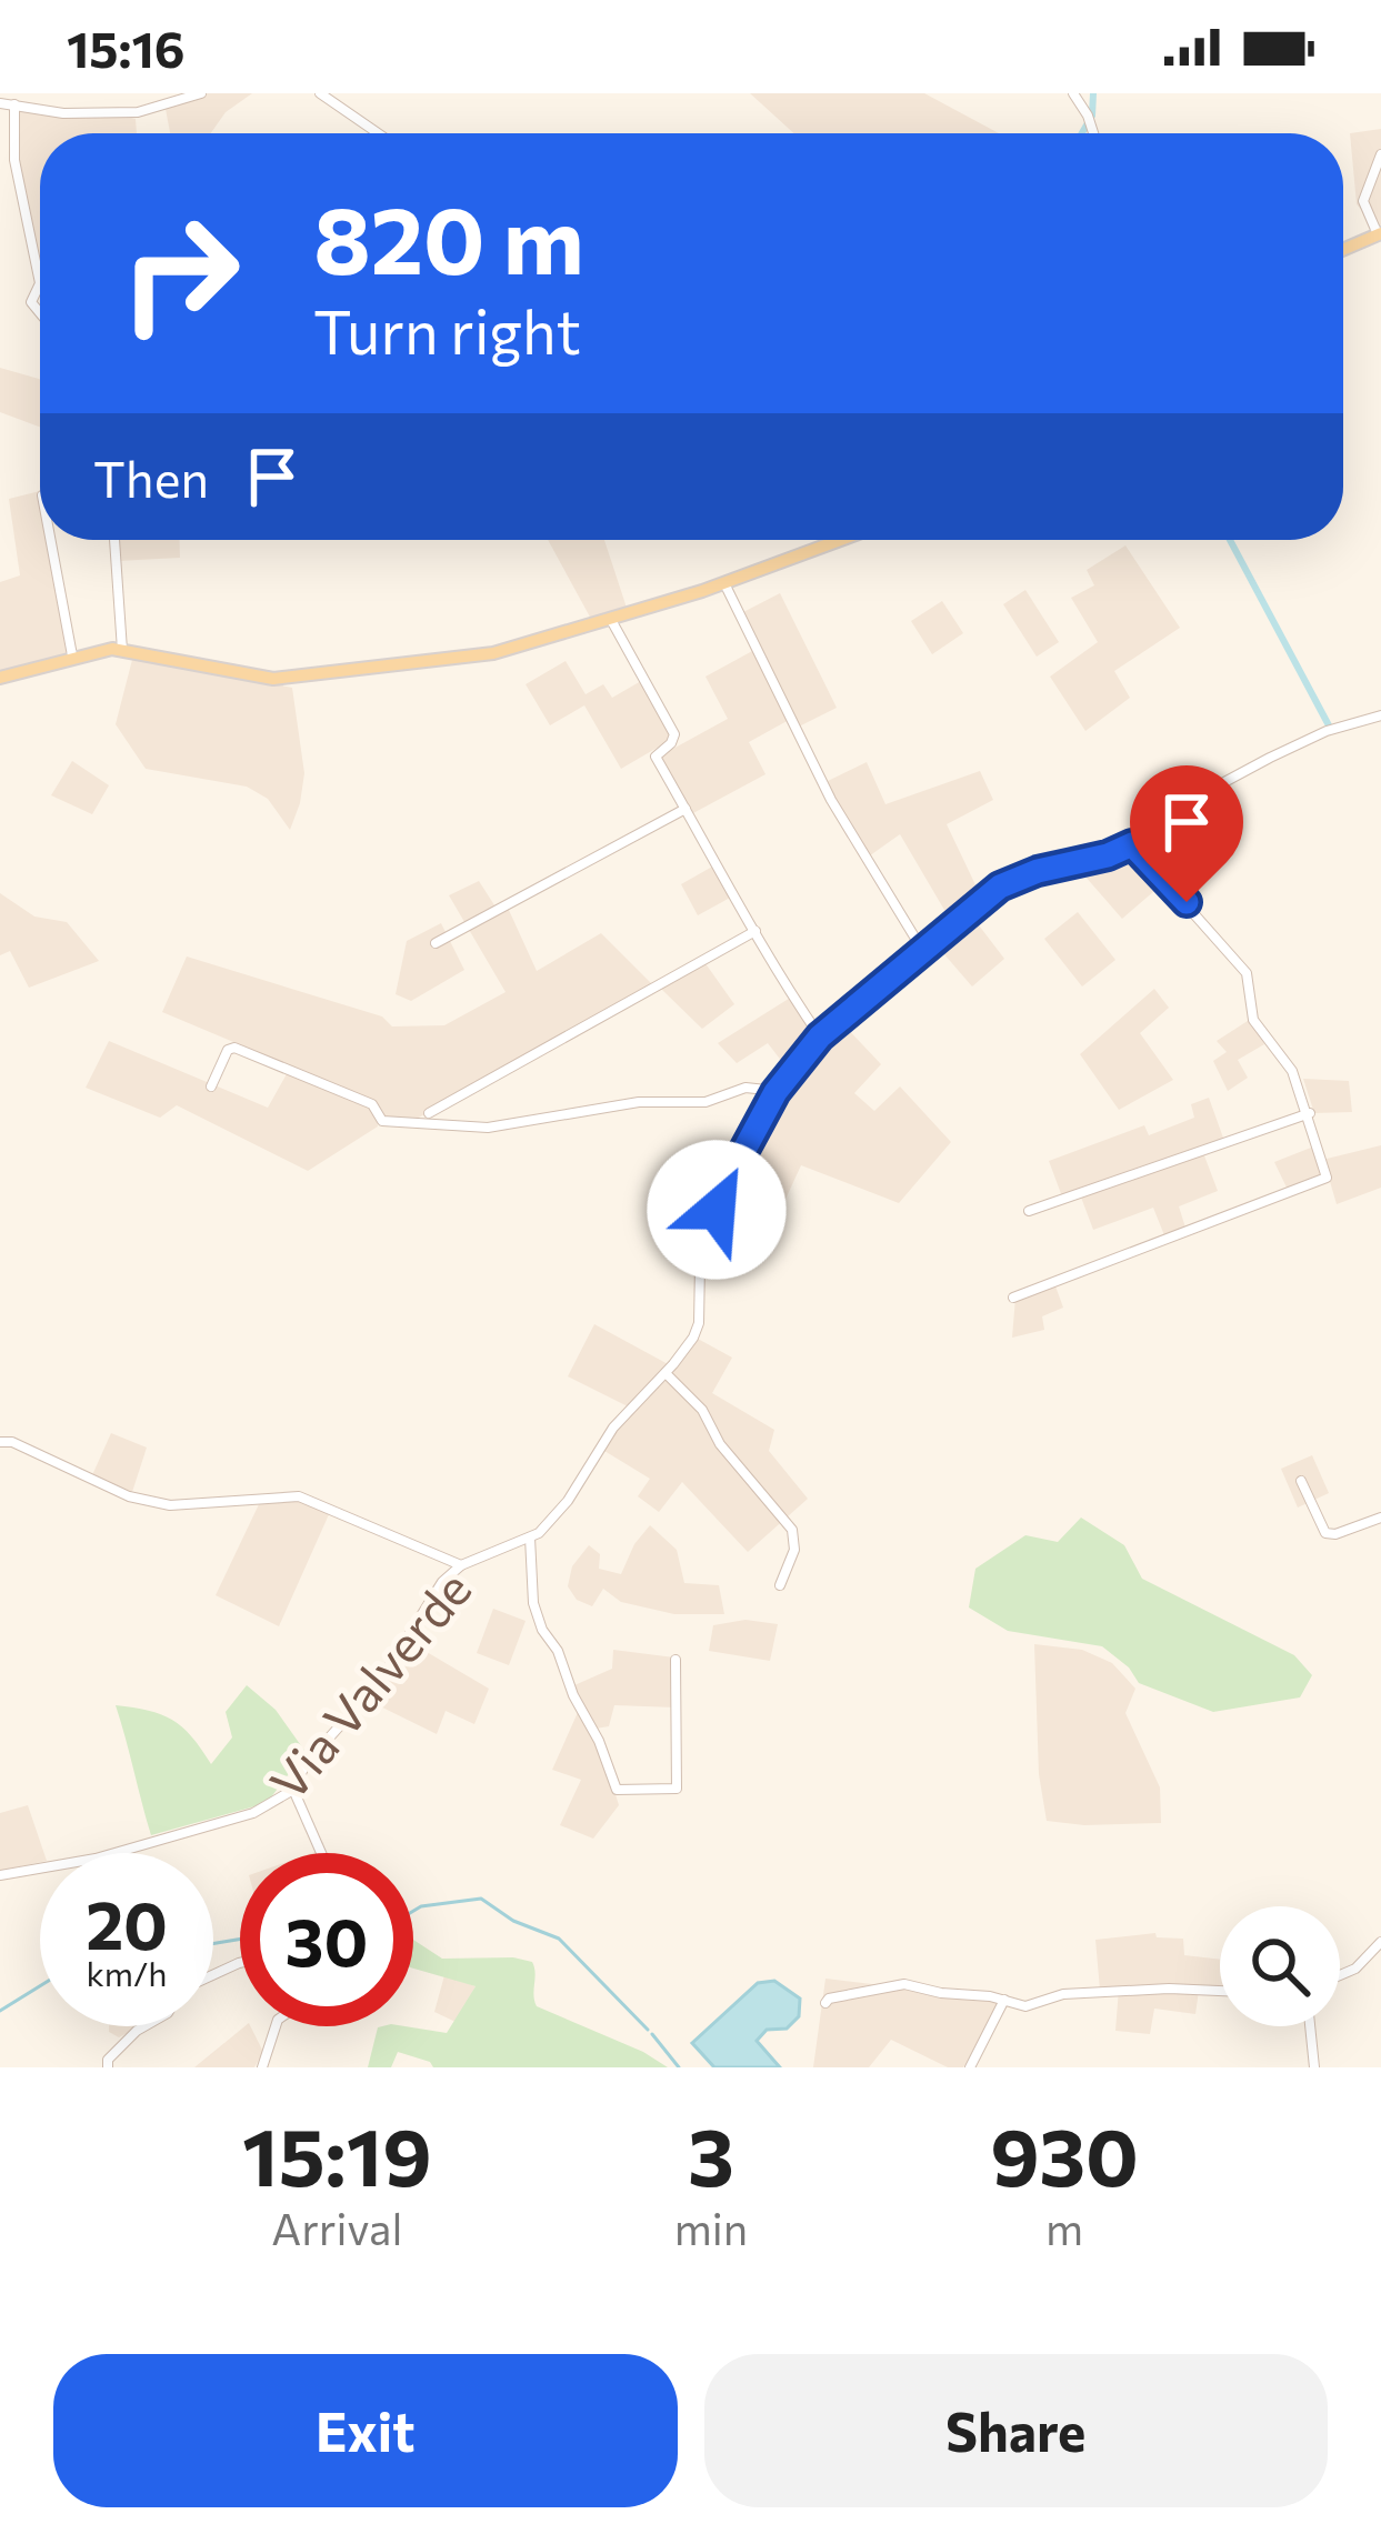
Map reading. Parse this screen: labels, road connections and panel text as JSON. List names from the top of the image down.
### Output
{
  "streets": {
    "street": ["Via Valverde"]
  },
  "page": {
    "status": "15:16",
    "turn": ["820 m", "Turn right"],
    "then": "Then",
    "speed": "20 km/h",
    "limit": "30",
    "eta": [
      "15:19",
      "Arrival",
      "3",
      "min",
      "930",
      "m"
    ],
    "buttons": ["Exit", "Share"]
  }
}
